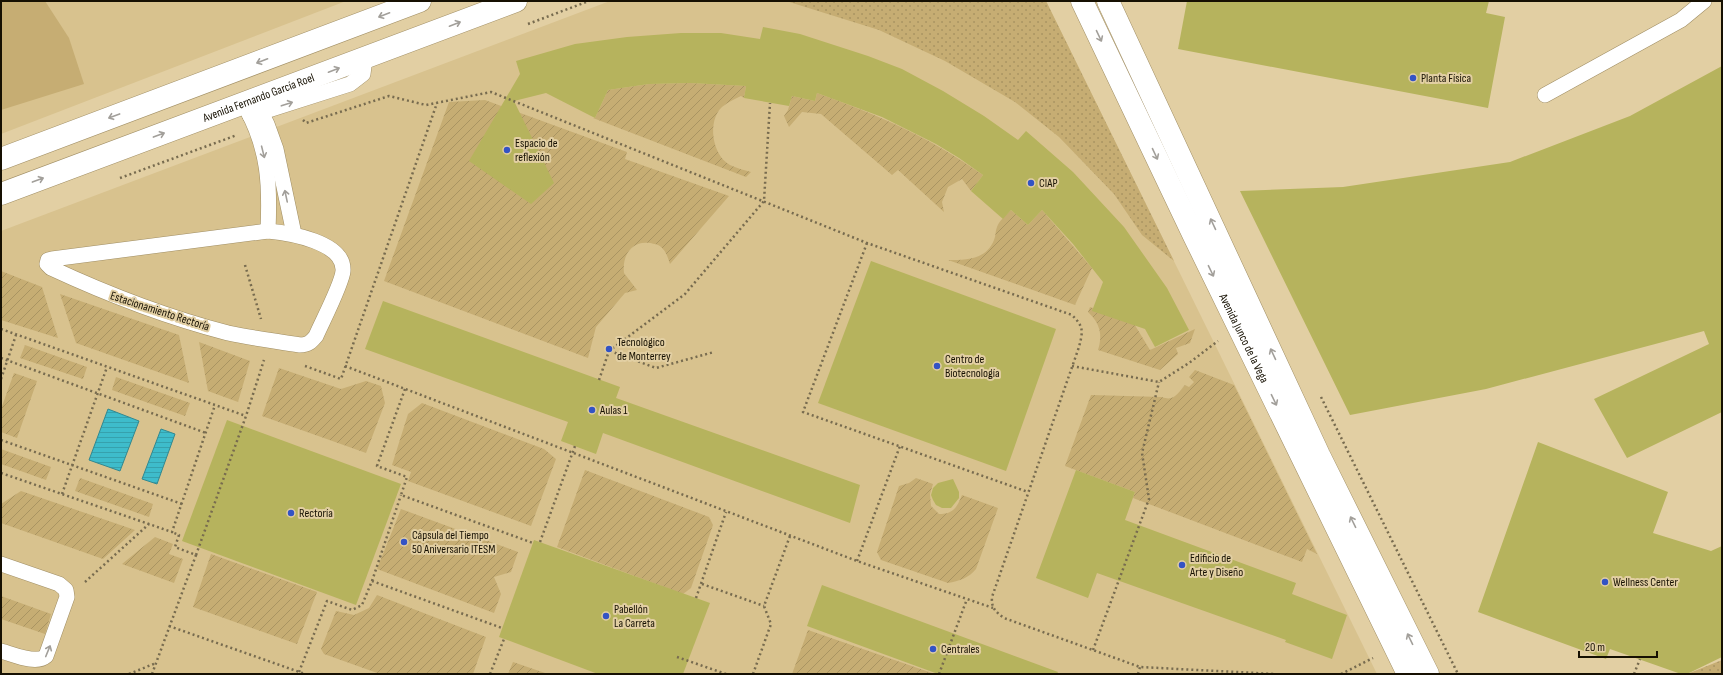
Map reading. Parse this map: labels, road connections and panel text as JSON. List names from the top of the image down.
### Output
{
  "streets": {
    "street": ["Avenida Fernando García Roel", "Avenida Junco de la Vega"],
    "lane": ["Estacionamiento Rectoría"]
  },
  "places": [
    "Planta Física",
    "Espacio de reflexión",
    "CIAP",
    "Tecnológico de Monterrey",
    "Centro de Biotecnología",
    "Aulas 1",
    "Rectoría",
    "Cápsula del Tiempo 50 Aniversario ITESM",
    "Edificio de Arte y Diseño",
    "Wellness Center",
    "Pabellón La Carreta",
    "Centrales"
  ],
  "scale_bar": "20 m"
}
